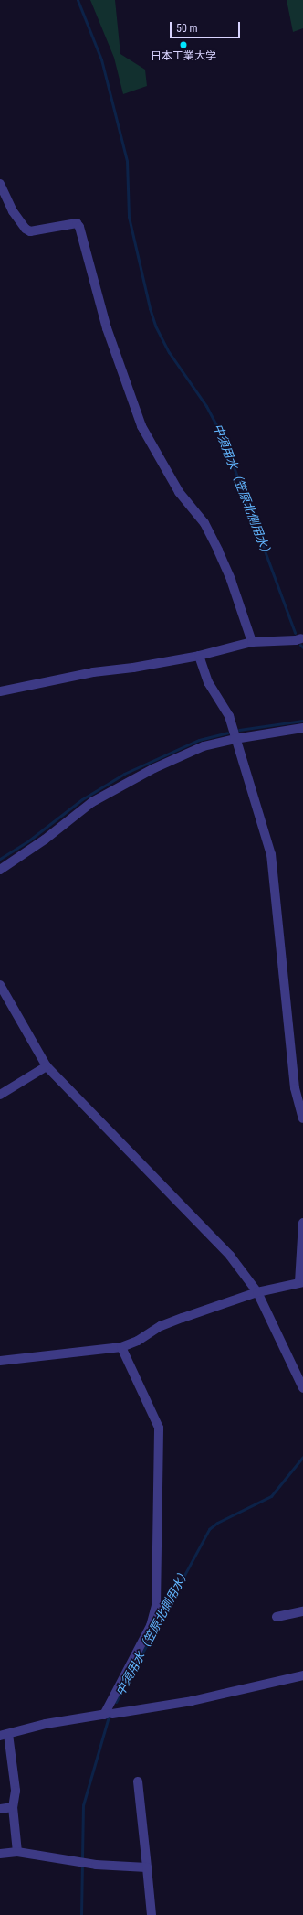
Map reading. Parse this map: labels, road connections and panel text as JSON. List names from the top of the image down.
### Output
{
  "water": ["中須用水（笠原北側用水）"],
  "places": ["日本工業大学"],
  "scale_bar": "50 m"
}
